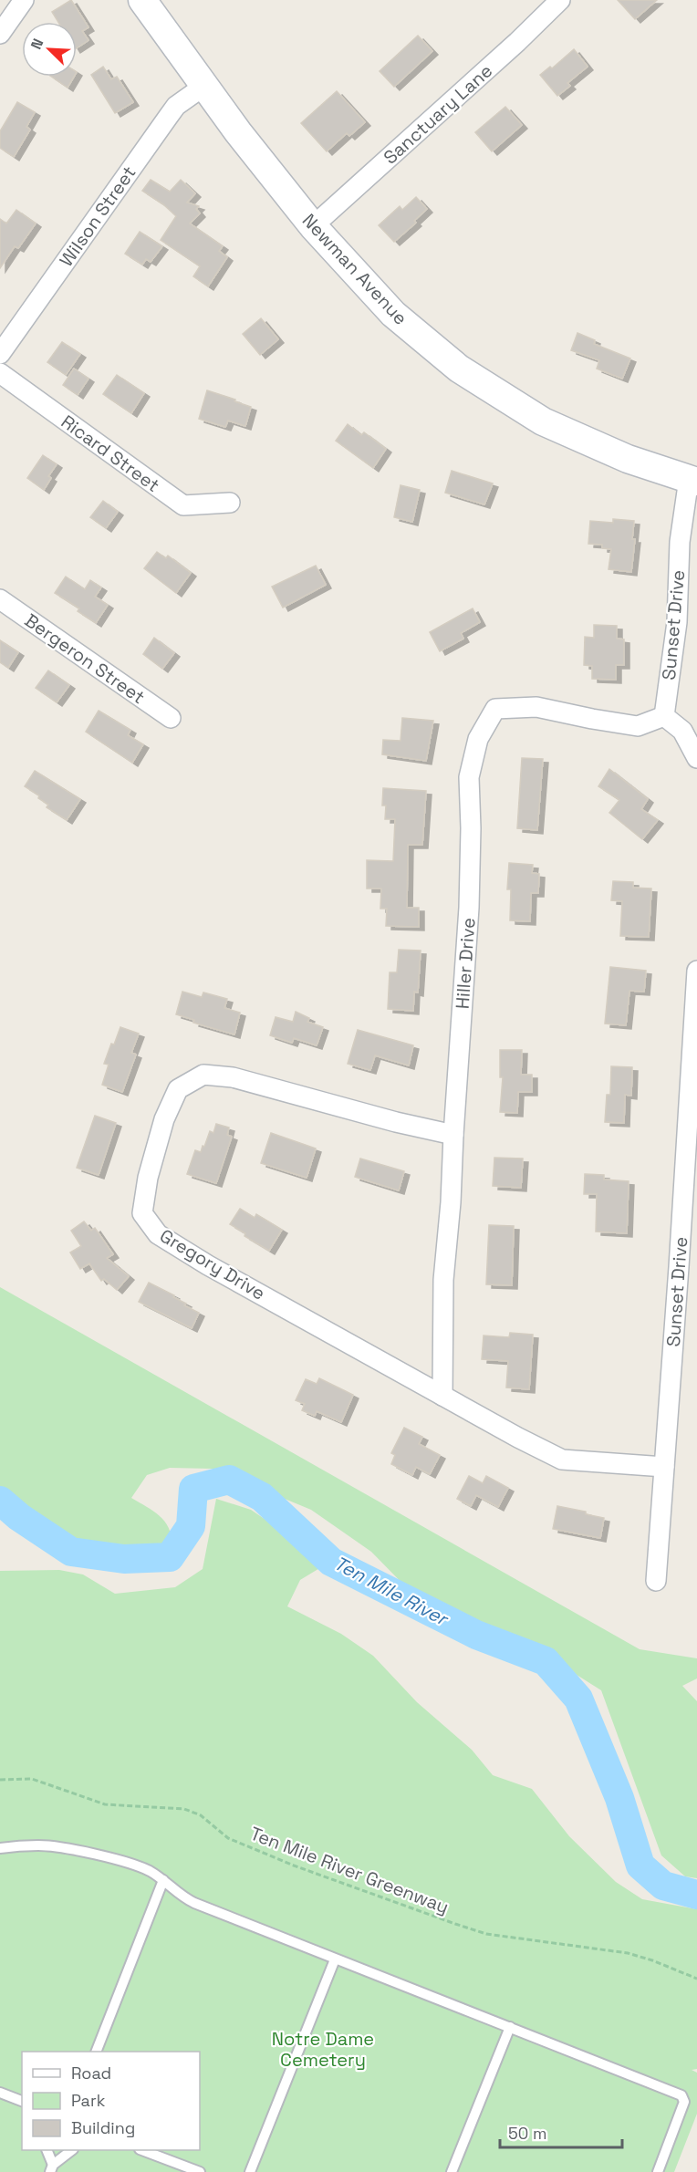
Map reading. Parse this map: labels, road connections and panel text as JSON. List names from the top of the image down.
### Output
{
  "streets": {
    "main road": ["Newman Avenue"],
    "street": [
      "Sanctuary Lane",
      "Wilson Street",
      "Ricard Street",
      "Sunset Drive",
      "Bergeron Street",
      "Hiller Drive",
      "Gregory Drive"
    ],
    "path": ["Ten Mile River Greenway"]
  },
  "crossings": [
    ["Sanctuary Lane", "Newman Avenue"],
    ["Wilson Street", "Newman Avenue"],
    ["Newman Avenue", "Sunset Drive"],
    ["Sunset Drive", "Hiller Drive"],
    ["Sunset Drive", "Gregory Drive"],
    ["Hiller Drive", "Gregory Drive"]
  ],
  "water": ["Ten Mile River"],
  "parks": ["Notre Dame Cemetery"],
  "legend": ["Road", "Park", "Building"],
  "scale_bar": "50 m",
  "north": "top left"
}
